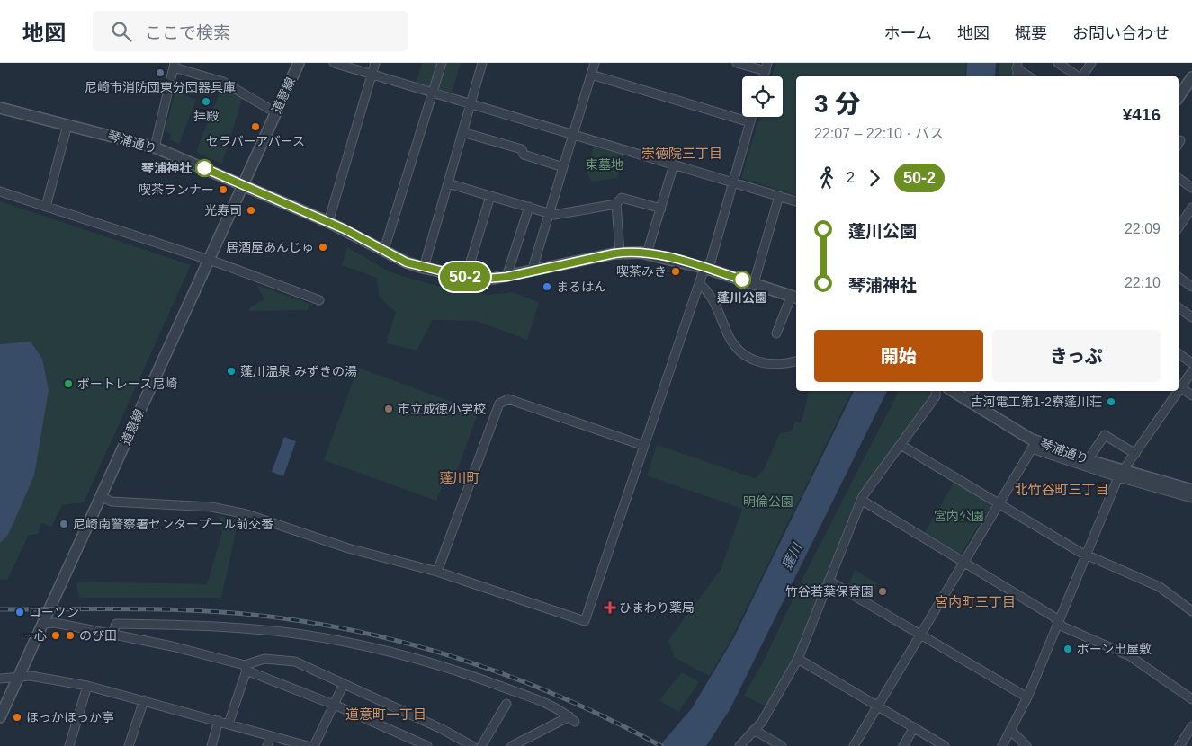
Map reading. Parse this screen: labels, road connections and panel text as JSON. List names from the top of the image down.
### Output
{
  "streets": {
    "street": ["道意線", "琴浦通り"]
  },
  "crossings": [
    ["道意線", "琴浦通り"]
  ],
  "districts": [
    "崇徳院三丁目",
    "蓬川町",
    "北竹谷町三丁目",
    "宮内町三丁目",
    "道意町一丁目"
  ],
  "water": ["蓬川"],
  "parks": ["東墓地", "明倫公園", "宮内公園"],
  "places": {
    "other": [
      "尼崎市消防団東分団器具庫",
      "拝殿",
      "セラバーアバース",
      "琴浦神社",
      "喫茶ランナー",
      "光寿司",
      "居酒屋あんじゅ",
      "喫茶みき",
      "蓬川公園",
      "まるはん",
      "蓬川温泉 みずきの湯",
      "ボートレース尼崎",
      "古河電工第1-2寮蓬川荘",
      "市立成徳小学校",
      "尼崎南警察署センタープール前交番",
      "竹谷若葉保育園",
      "ローソン",
      "一心",
      "のび田",
      "ボーン出屋敷",
      "ほっかほっか亭"
    ],
    "health": ["ひまわり薬局"]
  },
  "lines": ["bus line 50-2"],
  "page": {
    "header": "地図",
    "search": "ここで検索",
    "nav": [
      "ホーム",
      "地図",
      "概要",
      "お問い合わせ"
    ],
    "on_map": "50-2",
    "heading": ["3 分", "22:07 – 22:10 · バス", "¥416"],
    "legs": ["2", "50-2"],
    "list": [
      {
        "name": "蓬川公園",
        "value": "22:09"
      },
      {
        "name": "琴浦神社",
        "value": "22:10"
      }
    ],
    "buttons": ["開始", "きっぷ"]
  }
}
